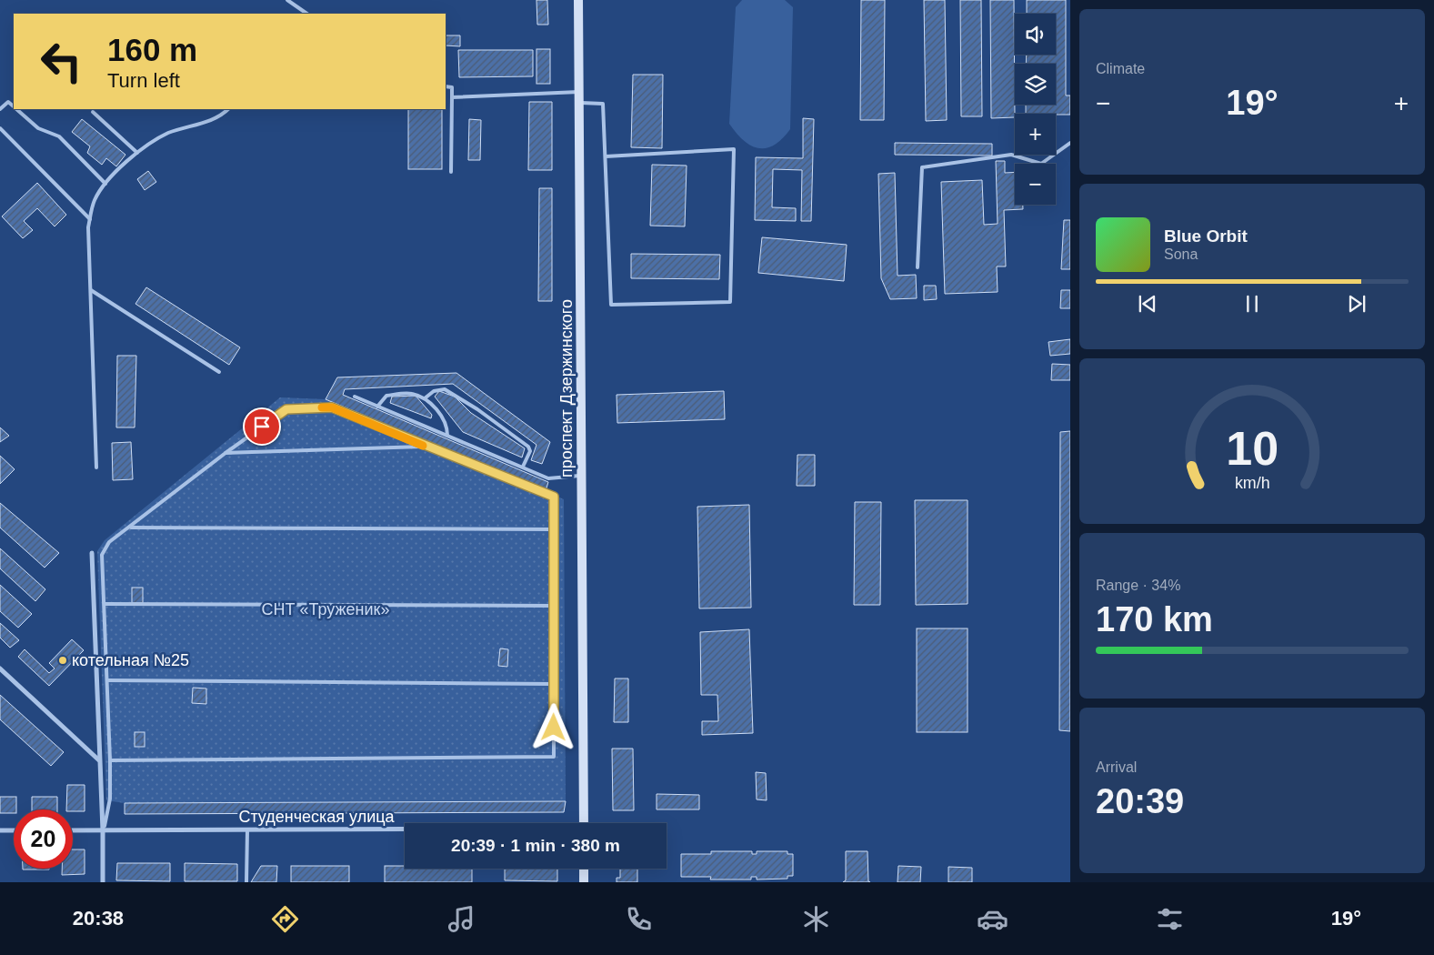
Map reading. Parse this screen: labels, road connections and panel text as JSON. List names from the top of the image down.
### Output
{
  "streets": {
    "main road": ["проспект Дзержинского"],
    "street": ["Студенческая улица"]
  },
  "parks": ["СНТ «Труженик»"],
  "places": ["котельная №25"],
  "page": {
    "tile": [
      "Climate",
      ["Range · 34%", "170 km"],
      ["Arrival", "20:39"]
    ],
    "map_buttons": ["+", "−"],
    "turn": ["160 m", "Turn left"],
    "heat": ["−", "19°", "+"],
    "song": ["Blue Orbit", "Sona"],
    "limit": "20",
    "trip": "20:39 · 1 min · 380 m",
    "tabs": ["20:38", "19°"],
    "gauge": ["10", "km/h"]
  }
}
